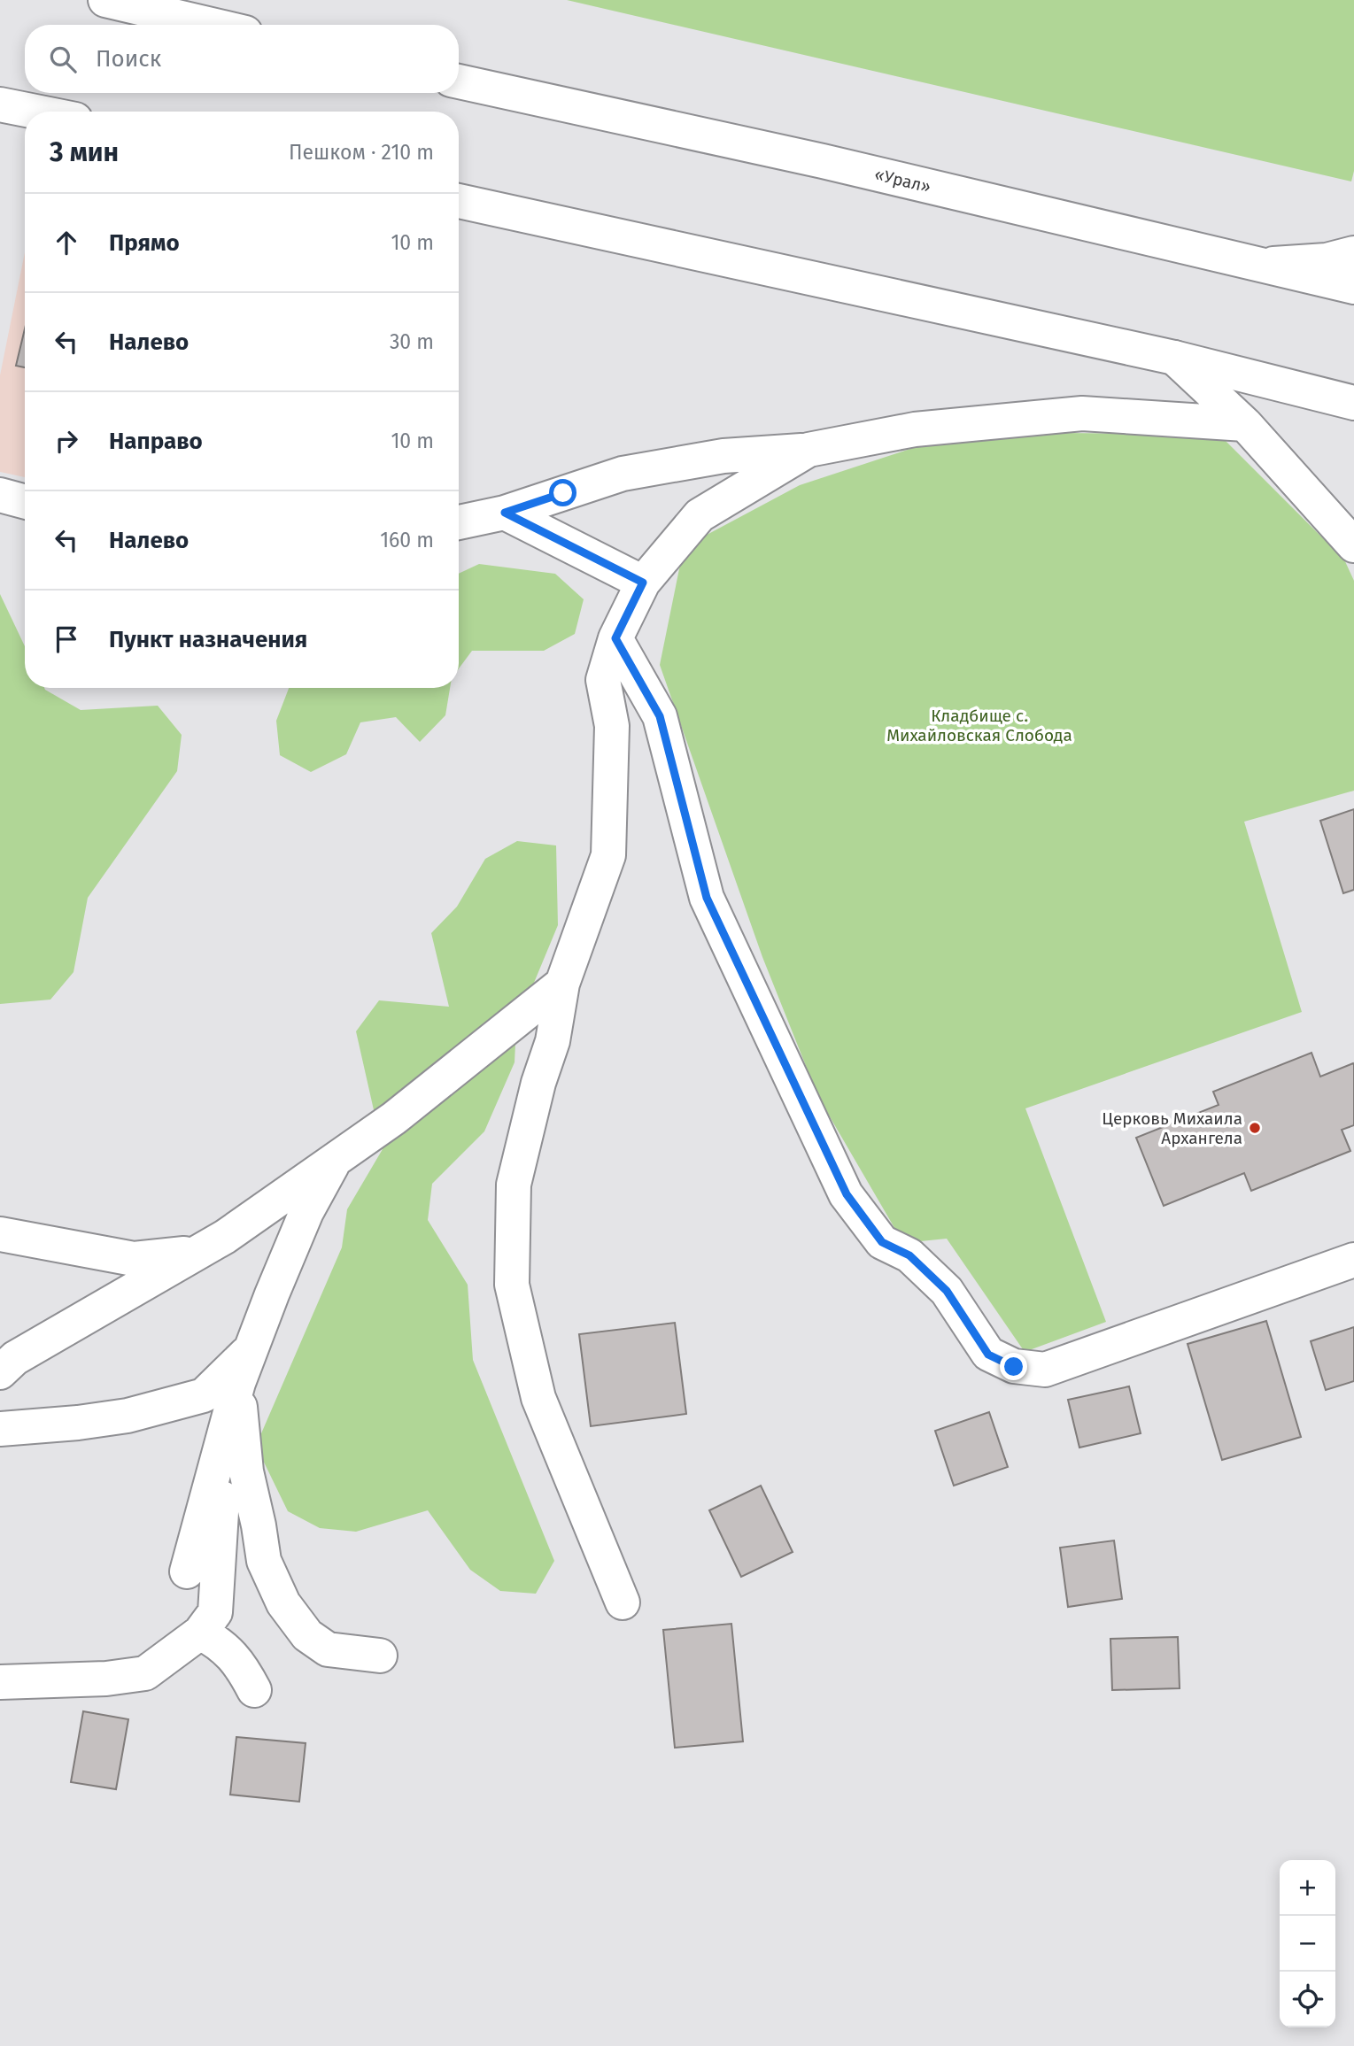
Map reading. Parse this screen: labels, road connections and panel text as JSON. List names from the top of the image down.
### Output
{
  "streets": {
    "main road": ["«Урал»"]
  },
  "parks": ["Кладбище с. Михайловская Слобода"],
  "places": ["Церковь Михаила Архангела"],
  "page": {
    "search": "Поиск",
    "heading": ["3 мин", "Пешком · 210 m"],
    "list": [
      ["Прямо", "10 m"],
      ["Налево", "30 m"],
      ["Направо", "10 m"],
      ["Налево", "160 m"],
      "Пункт назначения"
    ],
    "map_buttons": ["+", "−"]
  }
}
